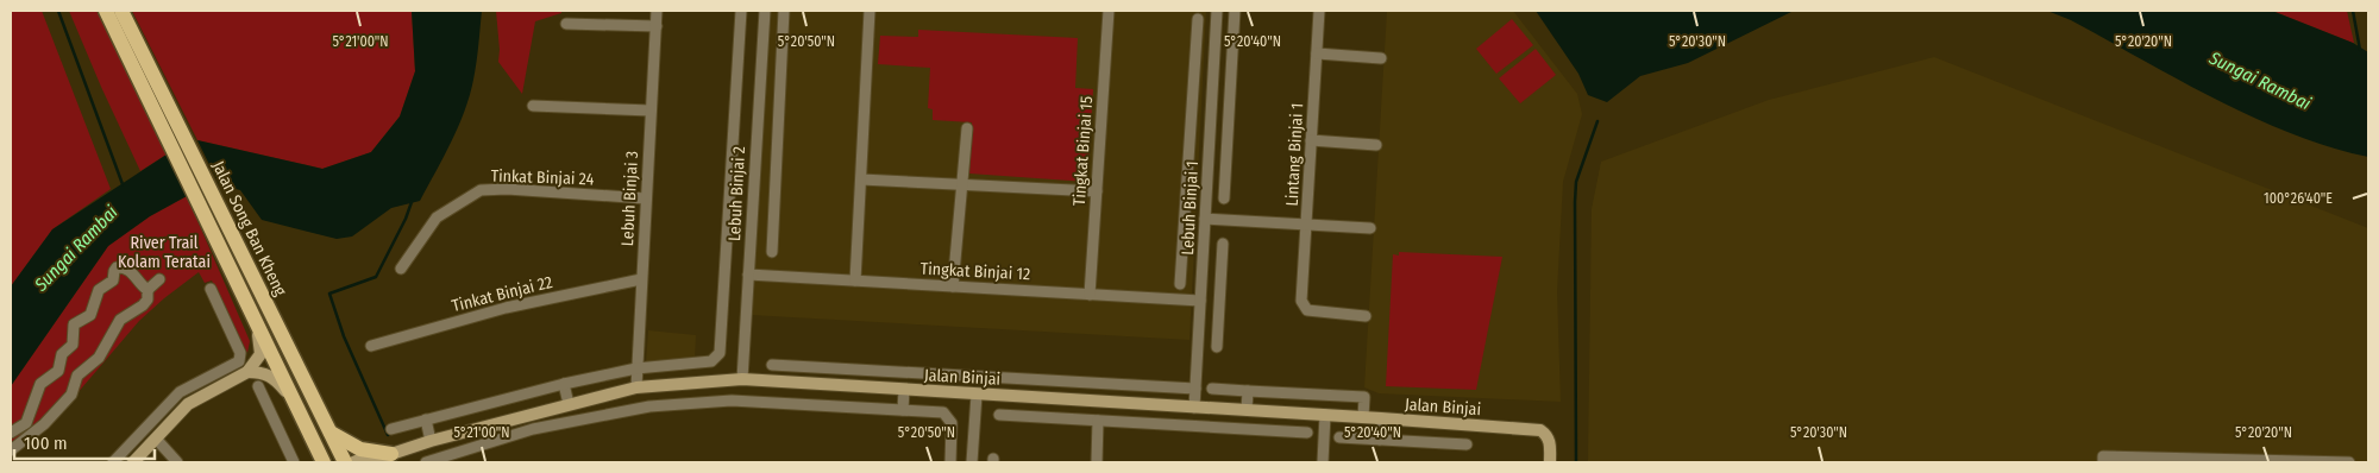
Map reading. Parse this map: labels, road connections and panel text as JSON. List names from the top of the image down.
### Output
{
  "streets": {
    "main road": ["Jalan Song Ban Kheng"],
    "street": [
      "Tingkat Binjai 15",
      "Lintang Binjai 1",
      "Tinkat Binjai 24",
      "Lebuh Binjai 2",
      "Lebuh Binjai 3",
      "Lebuh Binjai 1",
      "Tingkat Binjai 12",
      "Tinkat Binjai 22",
      "Jalan Binjai"
    ]
  },
  "crossings": [
    ["Tingkat Binjai 15", "Tingkat Binjai 12"],
    ["Tinkat Binjai 24", "Lebuh Binjai 3"],
    ["Lebuh Binjai 2", "Lebuh Binjai 3"],
    ["Lebuh Binjai 2", "Tingkat Binjai 12"],
    ["Lebuh Binjai 2", "Jalan Binjai"],
    ["Lebuh Binjai 3", "Tinkat Binjai 22"],
    ["Lebuh Binjai 3", "Jalan Binjai"],
    ["Lebuh Binjai 1", "Tingkat Binjai 12"],
    ["Lebuh Binjai 1", "Jalan Binjai"]
  ],
  "water": ["Sungai Rambai"],
  "parks": ["River Trail Kolam Teratai"],
  "scale_bar": "100 m",
  "coordinates": [
    "5°21'00\"N",
    "5°20'50\"N",
    "5°20'40\"N",
    "5°20'30\"N",
    "5°20'20\"N",
    "100°26'40\"E"
  ]
}
